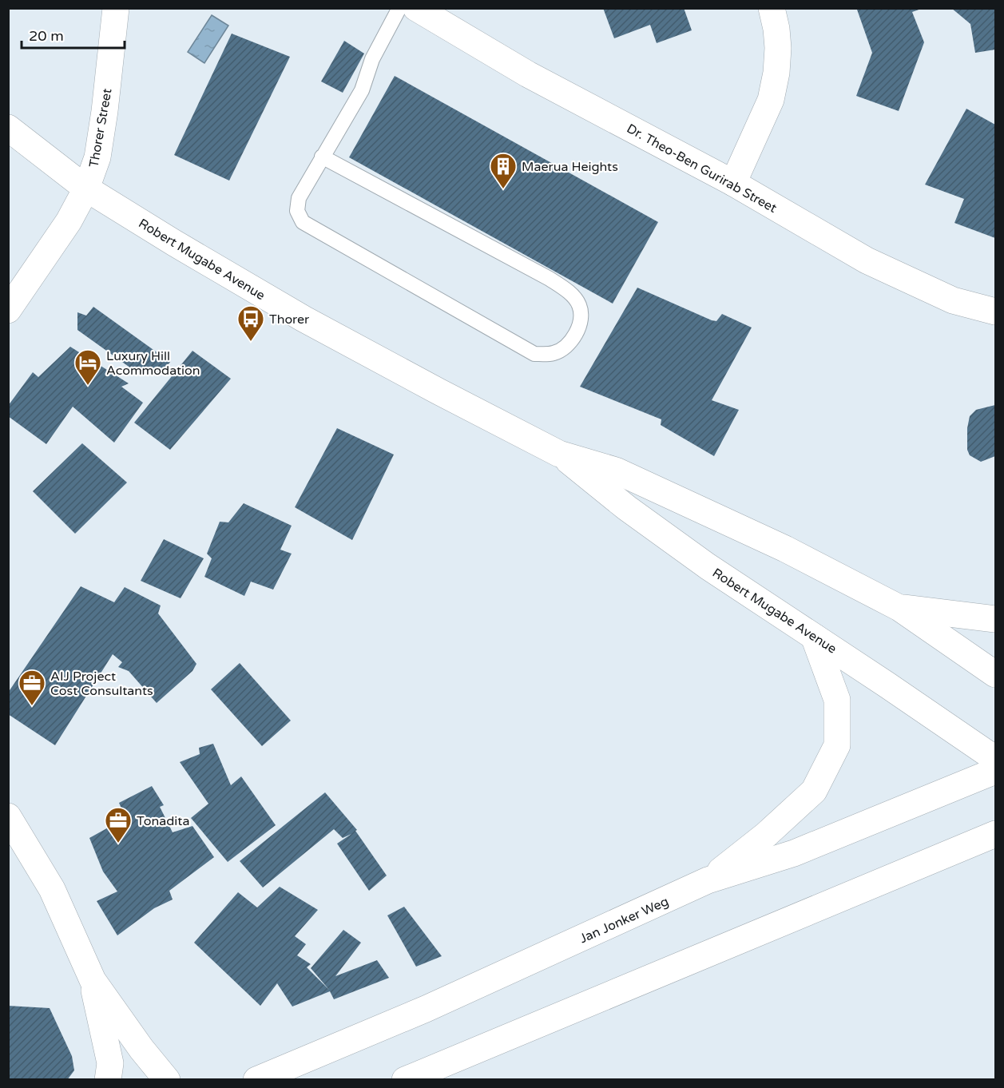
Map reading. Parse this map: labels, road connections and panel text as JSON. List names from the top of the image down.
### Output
{
  "streets": {
    "main road": [
      "Thorer Street",
      "Dr. Theo-Ben Gurirab Street",
      "Robert Mugabe Avenue",
      "Jan Jonker Weg"
    ]
  },
  "crossings": [
    ["Thorer Street", "Robert Mugabe Avenue"]
  ],
  "places": {
    "building": ["Maerua Heights"],
    "bus stop": ["Thorer"],
    "hotel": ["Luxury Hill Acommodation"],
    "office": ["AIJ Project Cost Consultants", "Tonadita"]
  },
  "scale_bar": "20 m"
}
